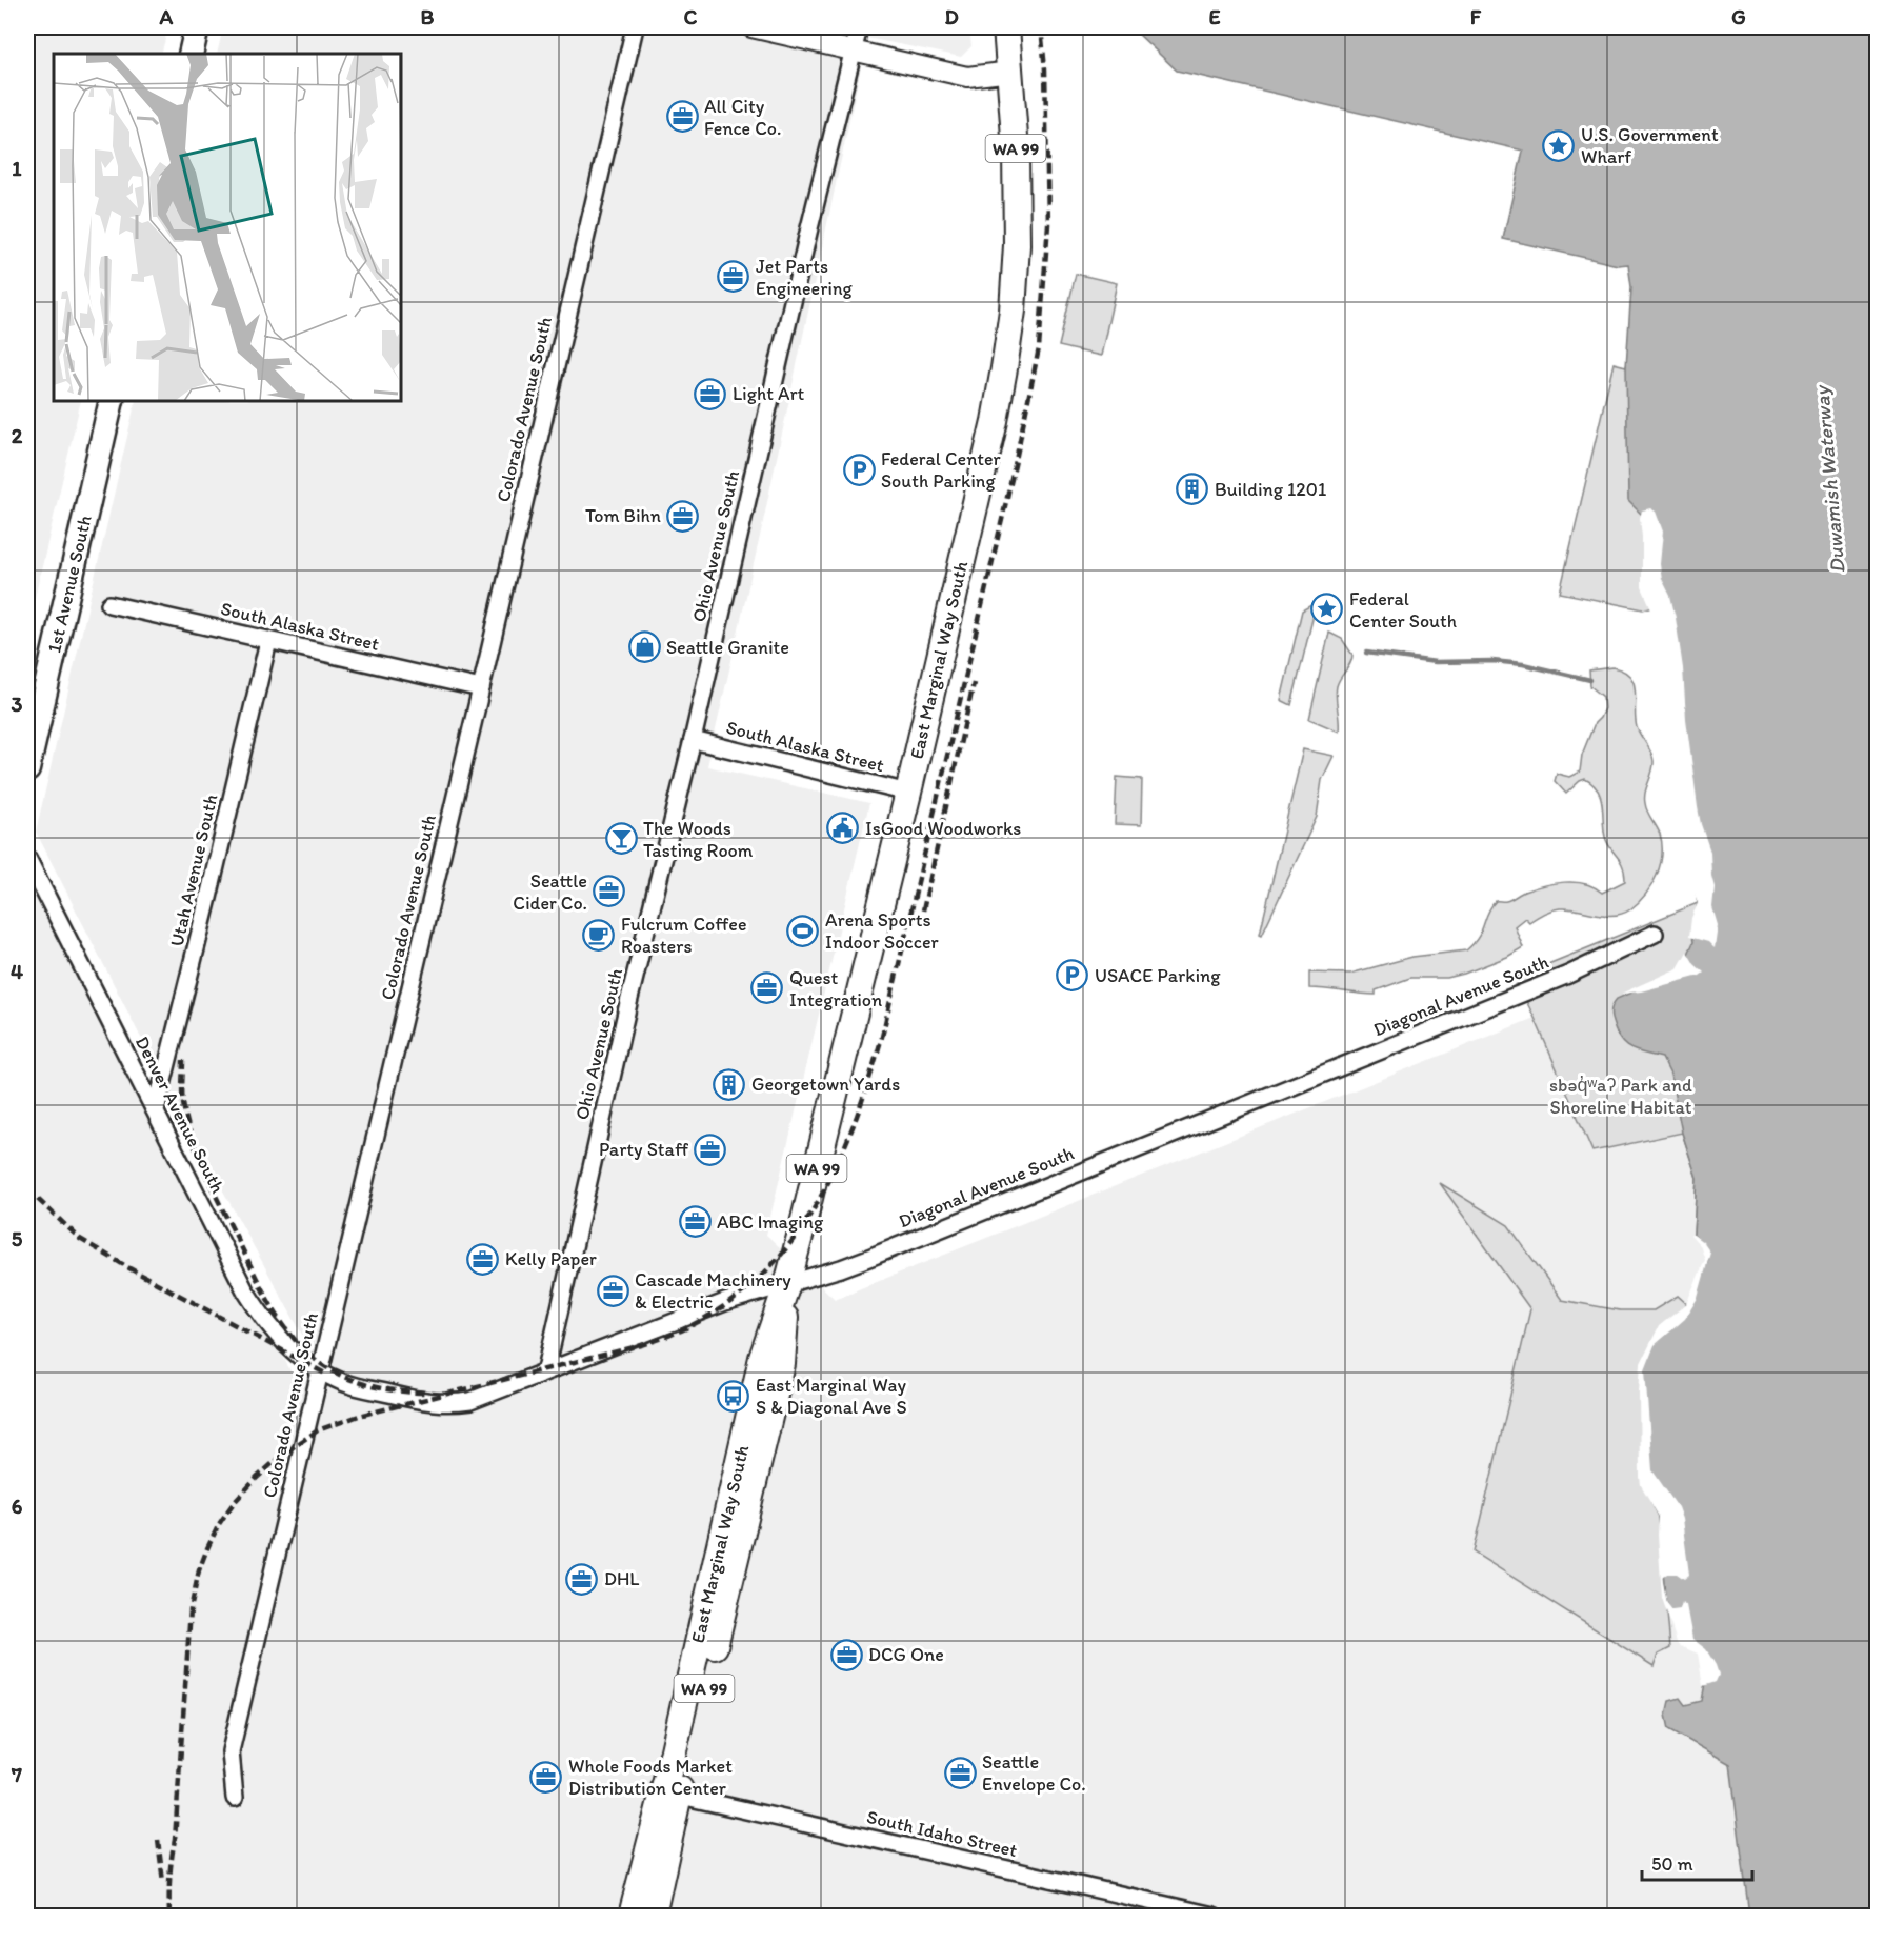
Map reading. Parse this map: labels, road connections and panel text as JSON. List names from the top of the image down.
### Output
{
  "streets": {
    "highway": ["WA 99", "East Marginal Way South"],
    "main road": ["1st Avenue South"],
    "street": [
      "Colorado Avenue South",
      "Ohio Avenue South",
      "South Alaska Street",
      "Utah Avenue South",
      "Diagonal Avenue South",
      "Denver Avenue South",
      "South Idaho Street"
    ]
  },
  "crossings": [
    ["Colorado Avenue South", "South Alaska Street"],
    ["Colorado Avenue South", "Diagonal Avenue South"],
    ["Colorado Avenue South", "Denver Avenue South"],
    ["Ohio Avenue South", "South Alaska Street"],
    ["Ohio Avenue South", "Diagonal Avenue South"],
    ["South Alaska Street", "East Marginal Way South"],
    ["South Alaska Street", "Utah Avenue South"],
    ["East Marginal Way South", "Diagonal Avenue South"],
    ["East Marginal Way South", "South Idaho Street"],
    ["Utah Avenue South", "Denver Avenue South"],
    ["Diagonal Avenue South", "Denver Avenue South"]
  ],
  "water": ["Duwamish Waterway"],
  "parks": ["sbəq̓ʷaʔ Park and Shoreline Habitat"],
  "places": {
    "office": [
      "All City Fence Co.",
      "Jet Parts Engineering",
      "Light Art",
      "Tom Bihn",
      "Seattle Cider Co.",
      "Quest Integration",
      "Party Staff",
      "ABC Imaging",
      "Kelly Paper",
      "Cascade Machinery & Electric",
      "DHL",
      "DCG One",
      "Seattle Envelope Co.",
      "Whole Foods Market Distribution Center"
    ],
    "place": ["U.S. Government Wharf", "Federal Center South"],
    "parking": ["Federal Center South Parking", "USACE Parking"],
    "building": ["Building 1201", "Georgetown Yards"],
    "shop": ["Seattle Granite"],
    "public building": ["IsGood Woodworks"],
    "bar": ["The Woods Tasting Room"],
    "sports": ["Arena Sports Indoor Soccer"],
    "cafe": ["Fulcrum Coffee Roasters"],
    "bus stop": ["East Marginal Way S & Diagonal Ave S"]
  },
  "scale_bar": "50 m",
  "grid": {
    "columns": [
      "A",
      "B",
      "C",
      "D",
      "E",
      "F",
      "G"
    ],
    "rows": [
      "1",
      "2",
      "3",
      "4",
      "5",
      "6",
      "7"
    ]
  }
}
